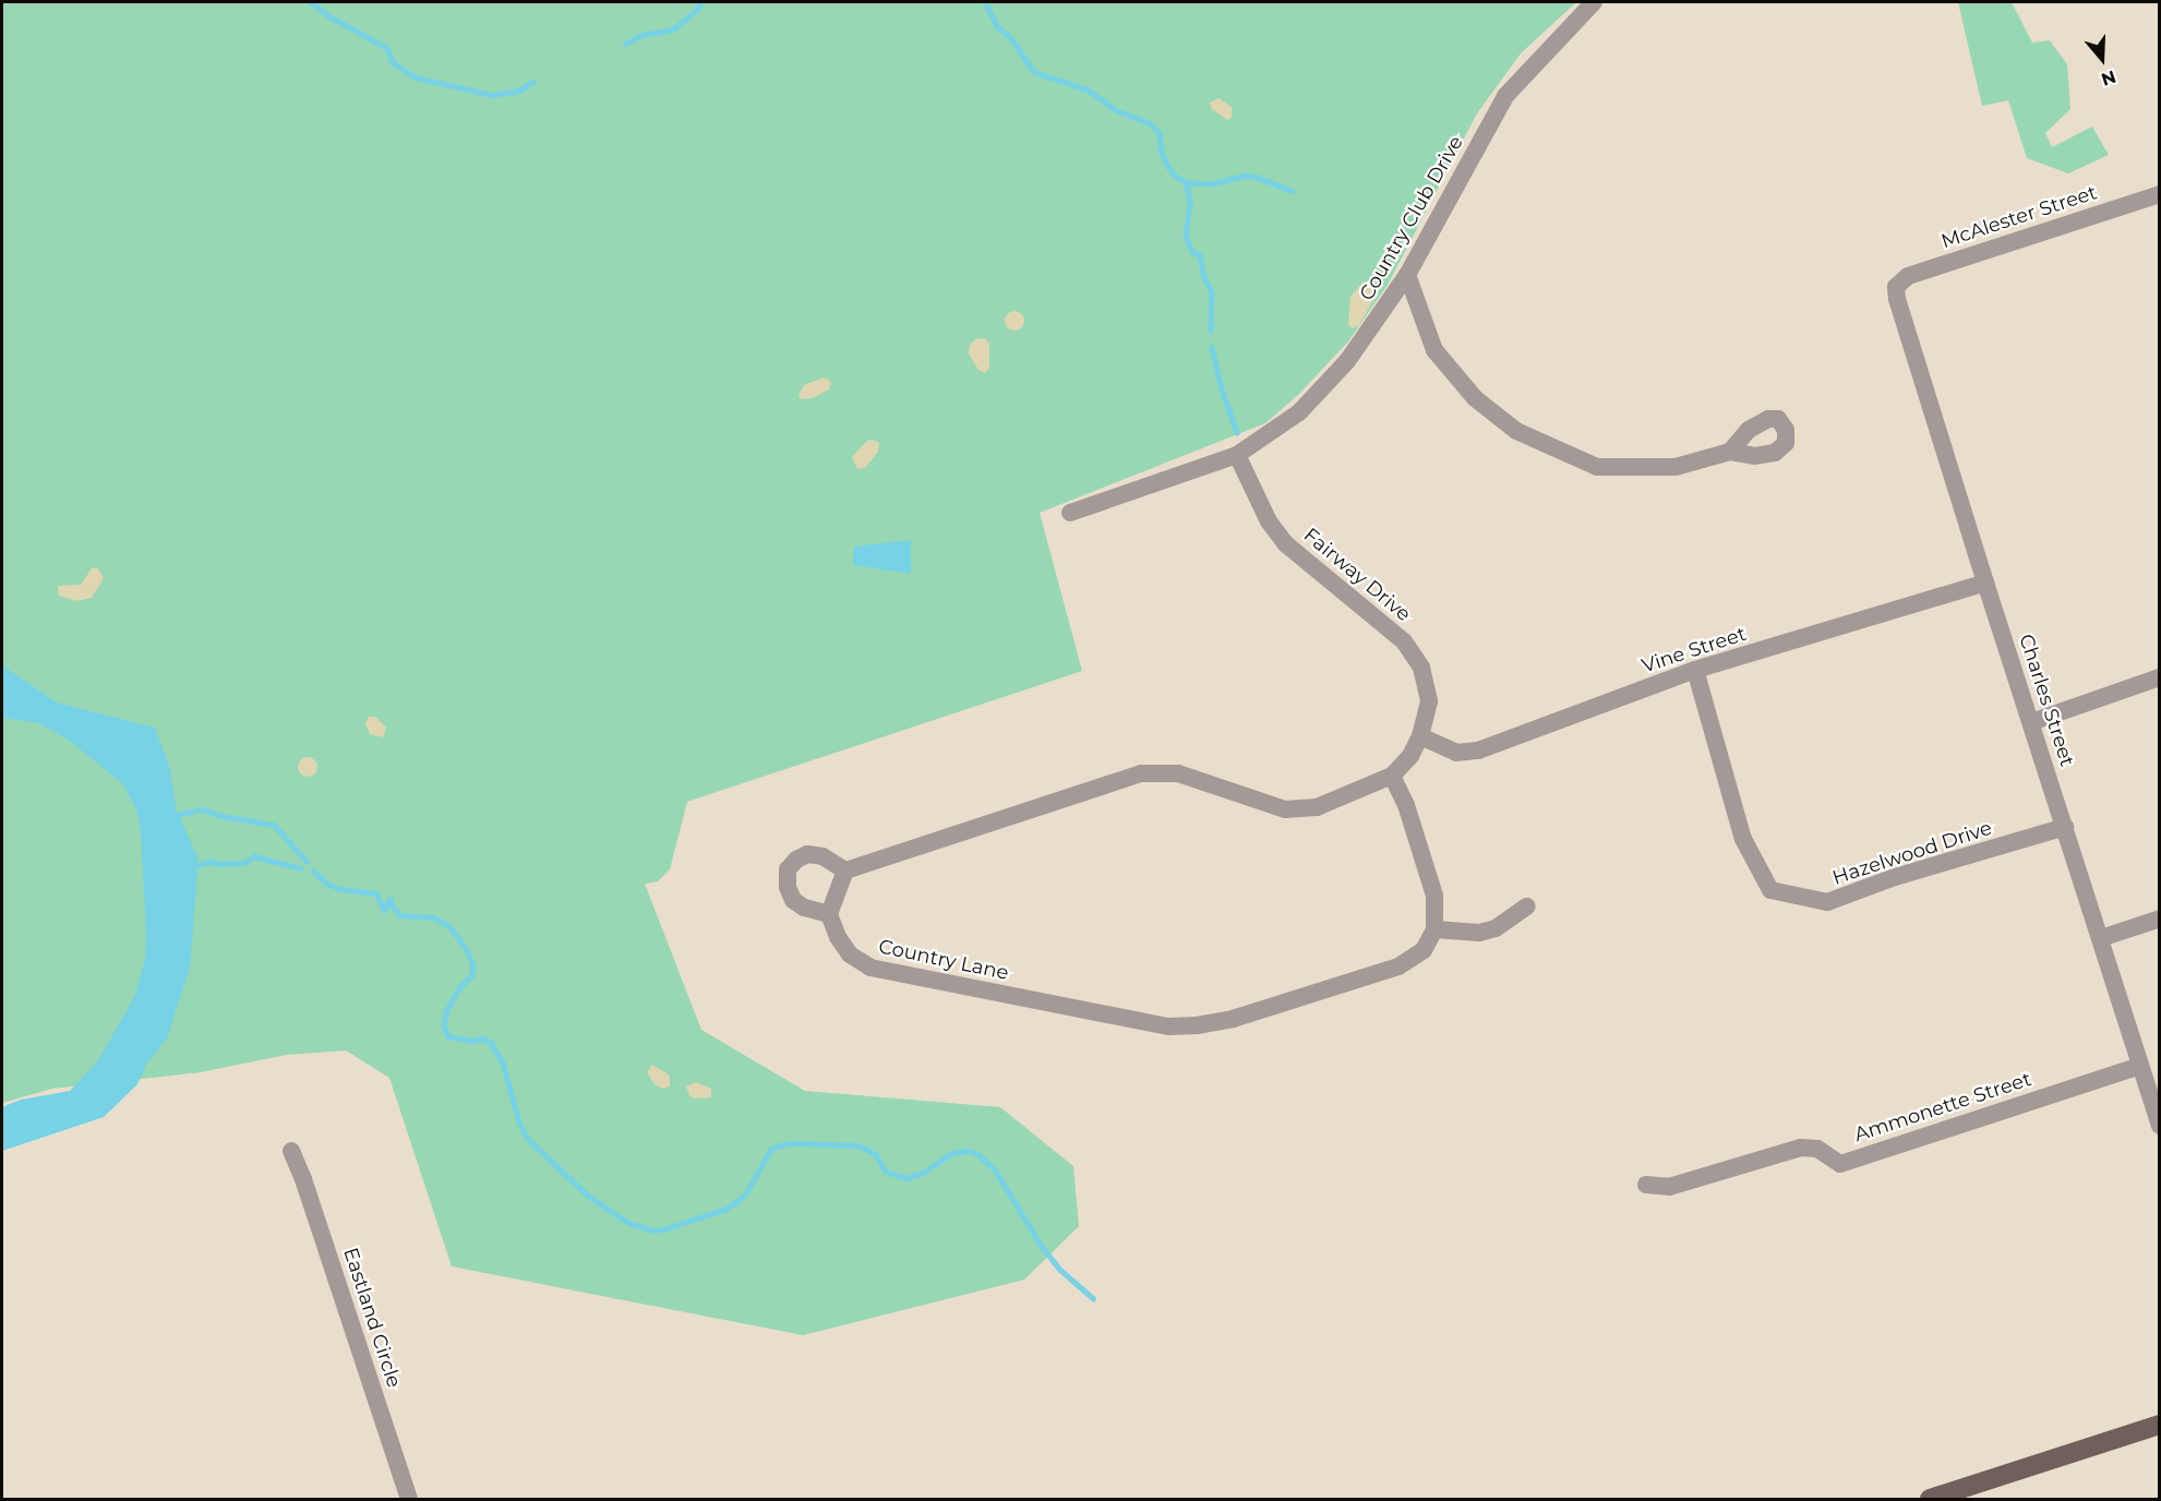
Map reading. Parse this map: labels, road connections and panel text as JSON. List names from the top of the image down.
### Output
{
  "streets": {
    "street": [
      "McAlester Street",
      "Country Club Drive",
      "Fairway Drive",
      "Vine Street",
      "Charles Street",
      "Hazelwood Drive",
      "Country Lane",
      "Ammonette Street",
      "Eastland Circle"
    ]
  },
  "crossings": [
    ["McAlester Street", "Charles Street"],
    ["Country Club Drive", "Fairway Drive"],
    ["Fairway Drive", "Vine Street"],
    ["Vine Street", "Charles Street"],
    ["Vine Street", "Hazelwood Drive"],
    ["Charles Street", "Hazelwood Drive"],
    ["Charles Street", "Ammonette Street"]
  ],
  "north": "bottom"
}
